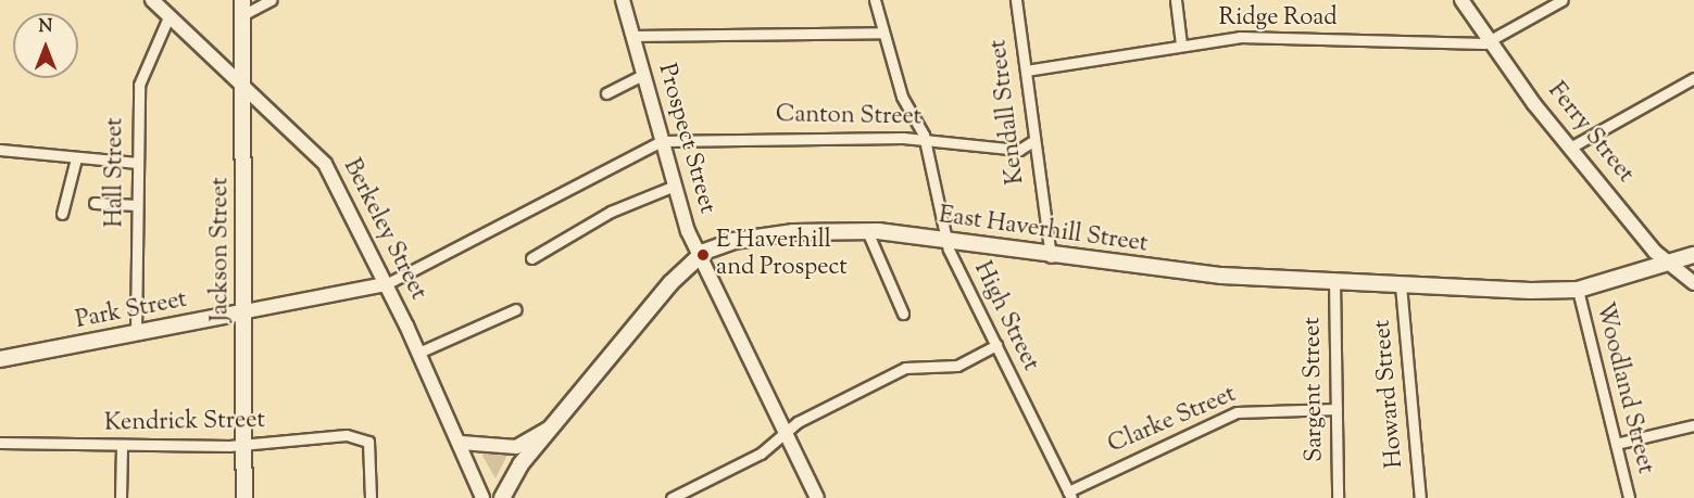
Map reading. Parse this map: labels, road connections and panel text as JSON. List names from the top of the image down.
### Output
{
  "streets": {
    "main road": ["East Haverhill Street", "Jackson Street", "Park Street"],
    "street": [
      "Ridge Road",
      "Kendall Street",
      "Canton Street",
      "Ferry Street",
      "Prospect Street",
      "Hall Street",
      "Berkeley Street",
      "High Street",
      "Woodland Street",
      "Sargent Street",
      "Howard Street",
      "Clarke Street",
      "Kendrick Street"
    ]
  },
  "crossings": [
    ["Ridge Road", "Kendall Street"],
    ["Ridge Road", "Ferry Street"],
    ["Kendall Street", "Canton Street"],
    ["Kendall Street", "East Haverhill Street"],
    ["Canton Street", "Prospect Street"],
    ["Canton Street", "High Street"],
    ["Ferry Street", "East Haverhill Street"],
    ["Prospect Street", "East Haverhill Street"],
    ["Hall Street", "Berkeley Street"],
    ["Hall Street", "Park Street"],
    ["Berkeley Street", "Jackson Street"],
    ["Berkeley Street", "Park Street"],
    ["East Haverhill Street", "High Street"],
    ["East Haverhill Street", "Woodland Street"],
    ["East Haverhill Street", "Sargent Street"],
    ["East Haverhill Street", "Howard Street"],
    ["Jackson Street", "Park Street"],
    ["Jackson Street", "Kendrick Street"],
    ["High Street", "Clarke Street"],
    ["Sargent Street", "Clarke Street"]
  ],
  "places": ["E Haverhill and Prospect"],
  "north": "top"
}
